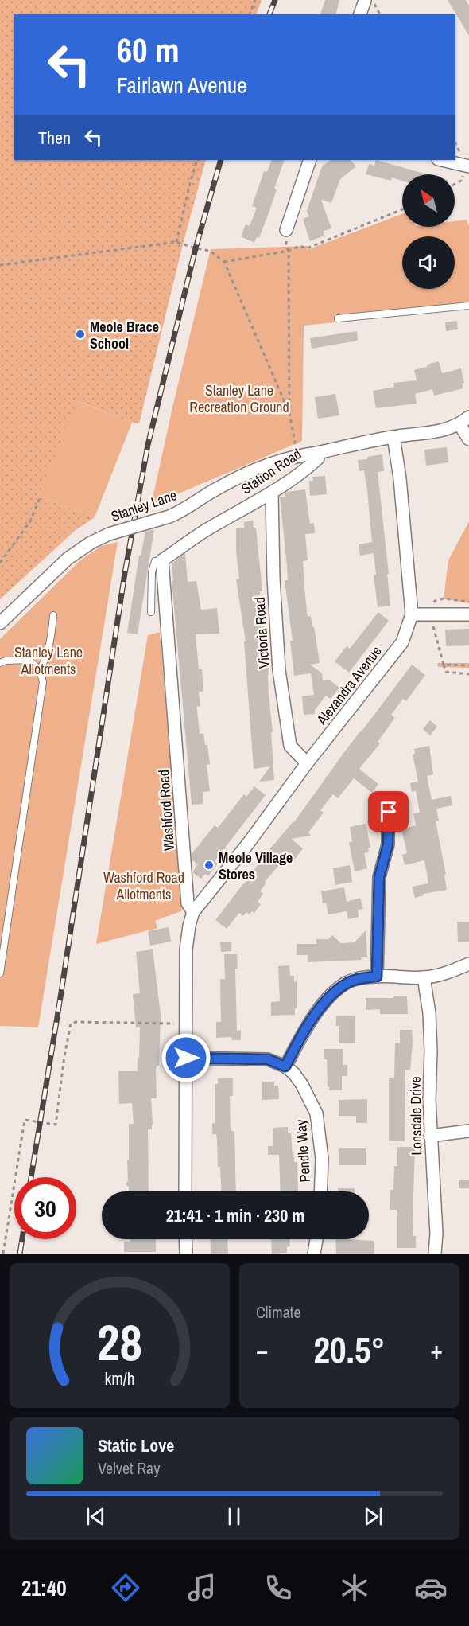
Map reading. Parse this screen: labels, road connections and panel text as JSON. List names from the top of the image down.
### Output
{
  "streets": {
    "street": [
      "Station Road",
      "Stanley Lane",
      "Victoria Road",
      "Alexandra Avenue",
      "Washford Road",
      "Lonsdale Drive",
      "Pendle Way"
    ]
  },
  "crossings": [
    ["Station Road", "Stanley Lane"],
    ["Station Road", "Victoria Road"],
    ["Station Road", "Alexandra Avenue"],
    ["Station Road", "Washford Road"],
    ["Victoria Road", "Alexandra Avenue"],
    ["Alexandra Avenue", "Washford Road"],
    ["Washford Road", "Pendle Way"]
  ],
  "parks": ["Stanley Lane Recreation Ground", "Stanley Lane Allotments", "Washford Road Allotments"],
  "places": ["Meole Brace School", "Meole Village Stores"],
  "north": "top left",
  "page": {
    "turn": ["60 m", "Fairlawn Avenue"],
    "then": "Then",
    "limit": "30",
    "trip": "21:41 · 1 min · 230 m",
    "tile": "Climate",
    "heat": ["−", "20.5°", "+"],
    "song": ["Static Love", "Velvet Ray"],
    "tabs": "21:40",
    "gauge": ["28", "km/h"]
  }
}
